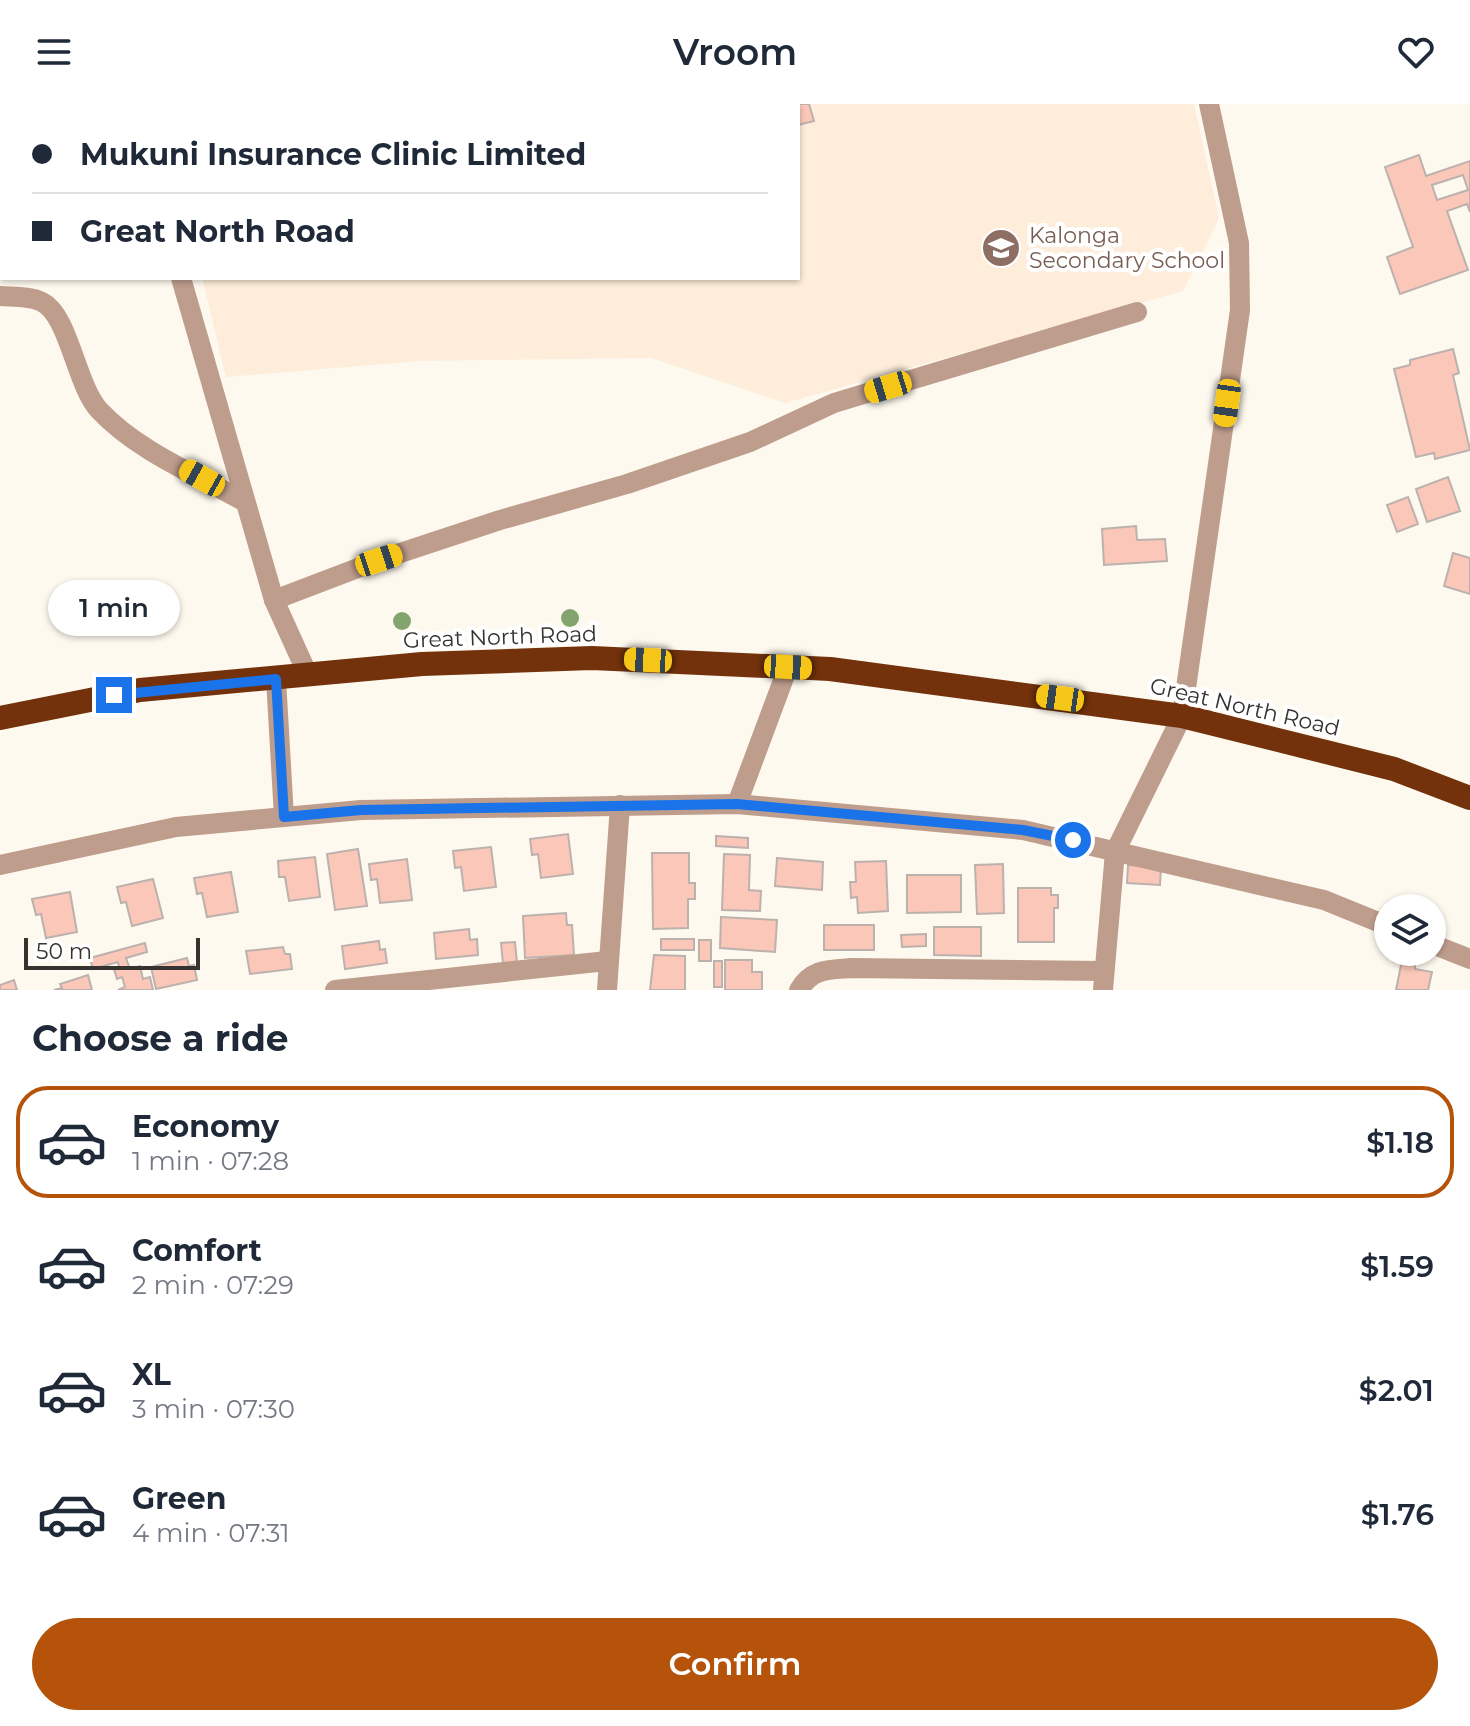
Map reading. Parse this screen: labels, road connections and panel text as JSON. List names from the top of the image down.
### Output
{
  "streets": {
    "highway": ["Great North Road"]
  },
  "places": {
    "school or university": ["Kalonga Secondary School"]
  },
  "scale_bar": "50 m",
  "page": {
    "header": "Vroom",
    "banner": ["Mukuni Insurance Clinic Limited", "Great North Road"],
    "bubble": "1 min",
    "scale": "50 m",
    "heading": "Choose a ride",
    "list": [
      {
        "name": "Economy",
        "note": "1 min · 07:28",
        "value": "$1.18"
      },
      {
        "name": "Comfort",
        "note": "2 min · 07:29",
        "value": "$1.59"
      },
      {
        "name": "XL",
        "note": "3 min · 07:30",
        "value": "$2.01"
      },
      {
        "name": "Green",
        "note": "4 min · 07:31",
        "value": "$1.76"
      }
    ],
    "buttons": "Confirm"
  }
}
